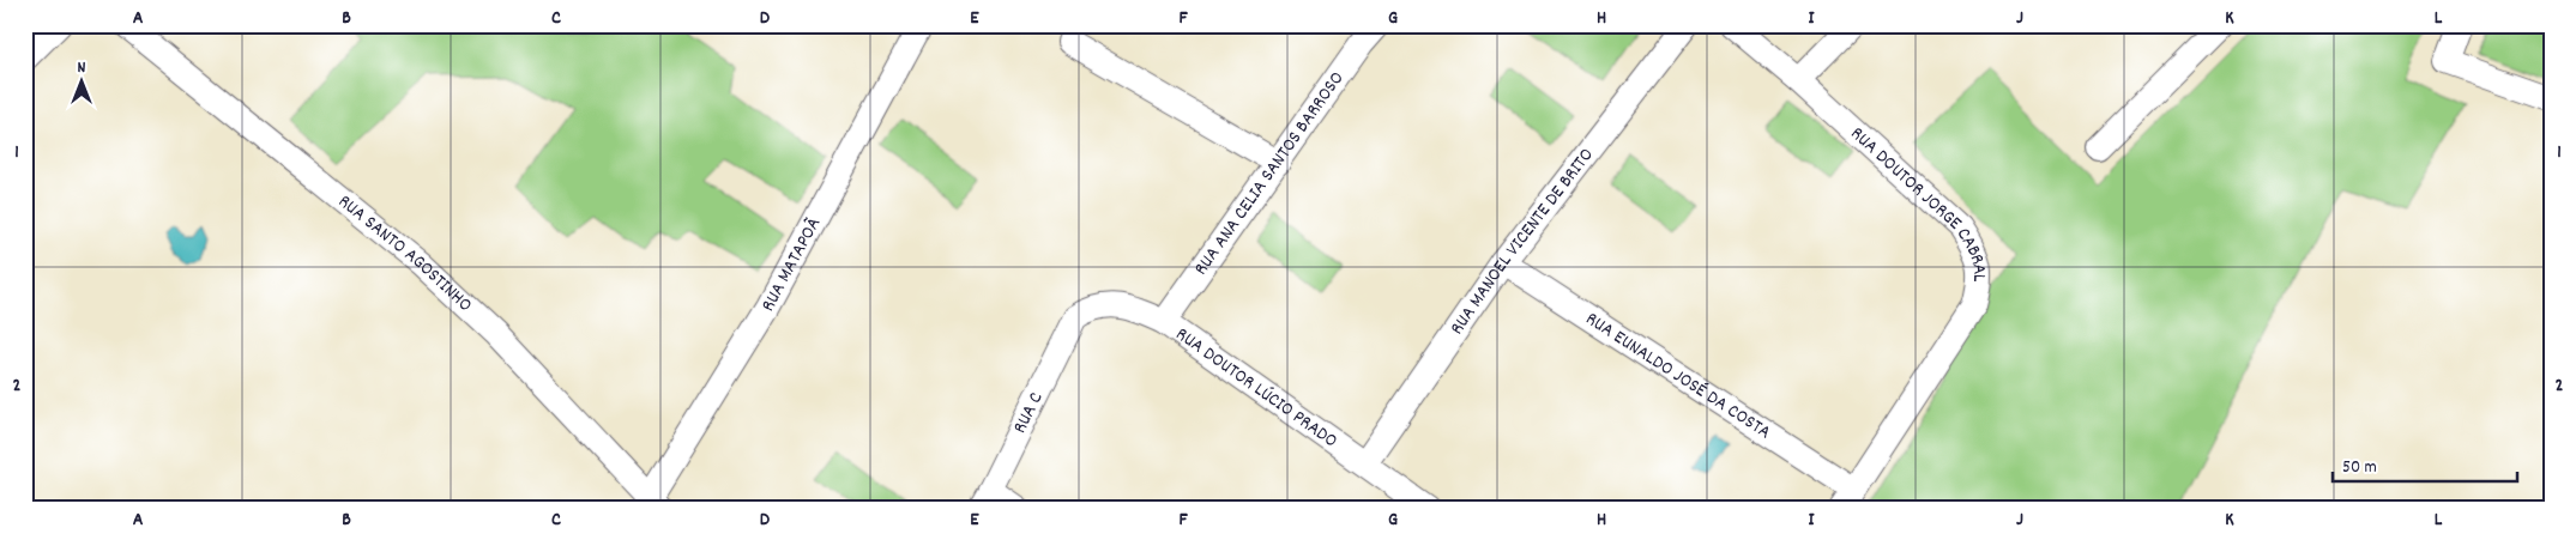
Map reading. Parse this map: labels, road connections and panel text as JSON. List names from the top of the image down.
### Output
{
  "streets": {
    "street": [
      "RUA ANA CELIA SANTOS BARROSO",
      "RUA DOUTOR JORGE CABRAL",
      "RUA MANOEL VICENTE DE BRITO",
      "RUA SANTO AGOSTINHO",
      "RUA MATAPOÃ",
      "RUA EUNALDO JOSÉ DA COSTA",
      "RUA DOUTOR LÚCIO PRADO",
      "RUA C"
    ]
  },
  "crossings": [
    ["RUA ANA CELIA SANTOS BARROSO", "RUA DOUTOR LÚCIO PRADO"],
    ["RUA DOUTOR JORGE CABRAL", "RUA EUNALDO JOSÉ DA COSTA"],
    ["RUA MANOEL VICENTE DE BRITO", "RUA EUNALDO JOSÉ DA COSTA"],
    ["RUA MANOEL VICENTE DE BRITO", "RUA DOUTOR LÚCIO PRADO"],
    ["RUA SANTO AGOSTINHO", "RUA MATAPOÃ"],
    ["RUA DOUTOR LÚCIO PRADO", "RUA C"]
  ],
  "scale_bar": "50 m",
  "north": "top",
  "grid": {
    "columns": [
      "A",
      "B",
      "C",
      "D",
      "E",
      "F",
      "G",
      "H",
      "I",
      "J",
      "K",
      "L"
    ],
    "rows": ["1", "2"]
  }
}
